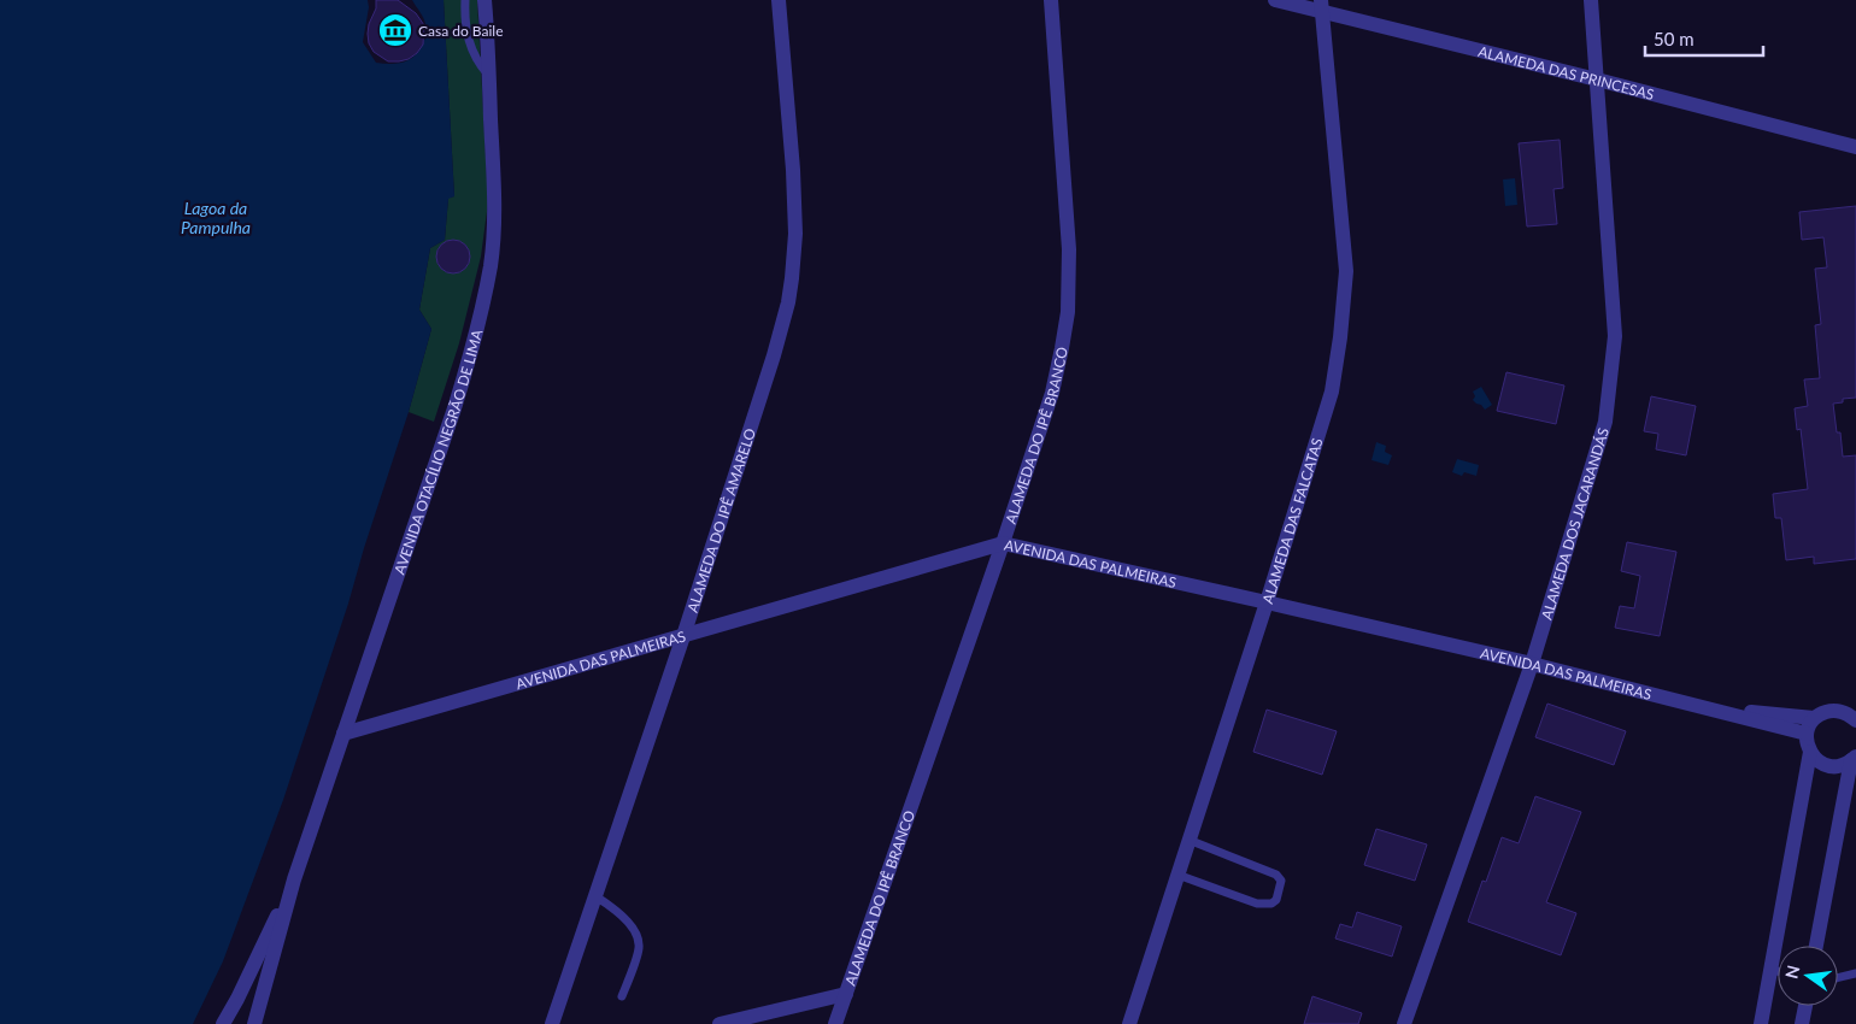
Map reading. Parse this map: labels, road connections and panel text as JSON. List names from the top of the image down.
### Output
{
  "streets": {
    "street": [
      "ALAMEDA DAS PRINCESAS",
      "ALAMEDA DO IPÊ BRANCO",
      "AVENIDA OTACÍLIO NEGRÃO DE LIMA",
      "ALAMEDA DO IPÊ AMARELO",
      "ALAMEDA DAS FALCATAS",
      "ALAMEDA DOS JACARANDÁS",
      "AVENIDA DAS PALMEIRAS"
    ]
  },
  "crossings": [
    ["ALAMEDA DAS PRINCESAS", "ALAMEDA DAS FALCATAS"],
    ["ALAMEDA DAS PRINCESAS", "ALAMEDA DOS JACARANDÁS"],
    ["ALAMEDA DO IPÊ BRANCO", "AVENIDA DAS PALMEIRAS"],
    ["AVENIDA OTACÍLIO NEGRÃO DE LIMA", "AVENIDA DAS PALMEIRAS"],
    ["ALAMEDA DO IPÊ AMARELO", "AVENIDA DAS PALMEIRAS"],
    ["ALAMEDA DAS FALCATAS", "AVENIDA DAS PALMEIRAS"],
    ["ALAMEDA DOS JACARANDÁS", "AVENIDA DAS PALMEIRAS"]
  ],
  "water": ["Lagoa da Pampulha"],
  "places": {
    "museum": ["Casa do Baile"]
  },
  "scale_bar": "50 m",
  "north": "left"
}
